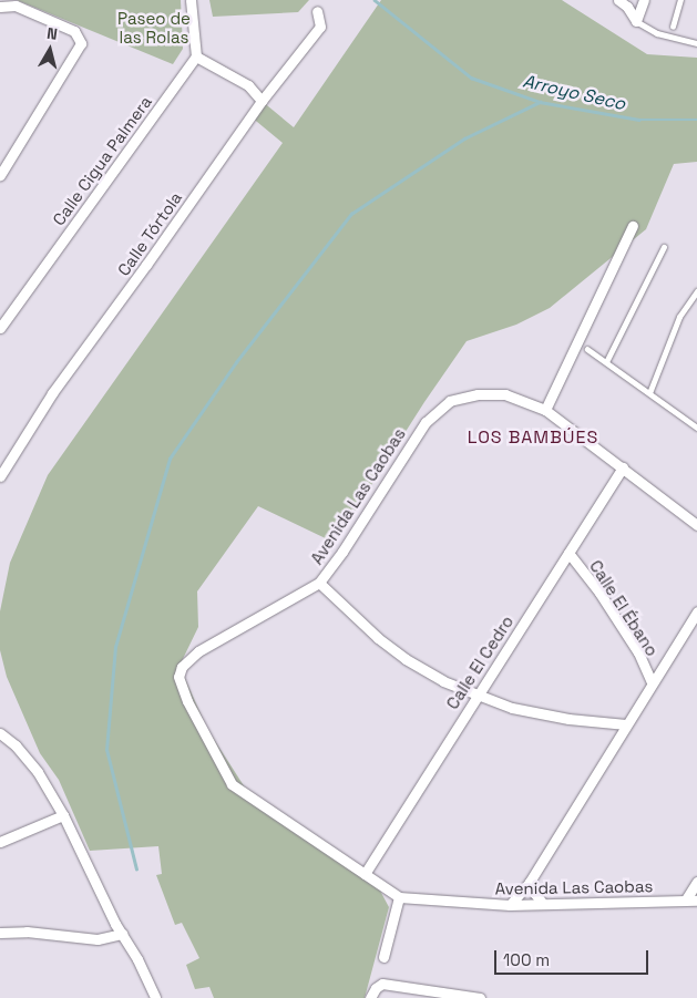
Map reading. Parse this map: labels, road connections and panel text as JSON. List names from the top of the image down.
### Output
{
  "streets": {
    "street": [
      "Calle Cigua Palmera",
      "Calle Tórtola",
      "Avenida Las Caobas",
      "Calle El Ébano",
      "Calle El Cedro"
    ]
  },
  "crossings": [
    ["Avenida Las Caobas", "Calle El Cedro"],
    ["Calle El Ébano", "Calle El Cedro"]
  ],
  "districts": ["LOS BAMBÚES"],
  "water": ["Arroyo Seco"],
  "parks": ["Paseo de las Rolas"],
  "scale_bar": "100 m",
  "north": "top"
}
